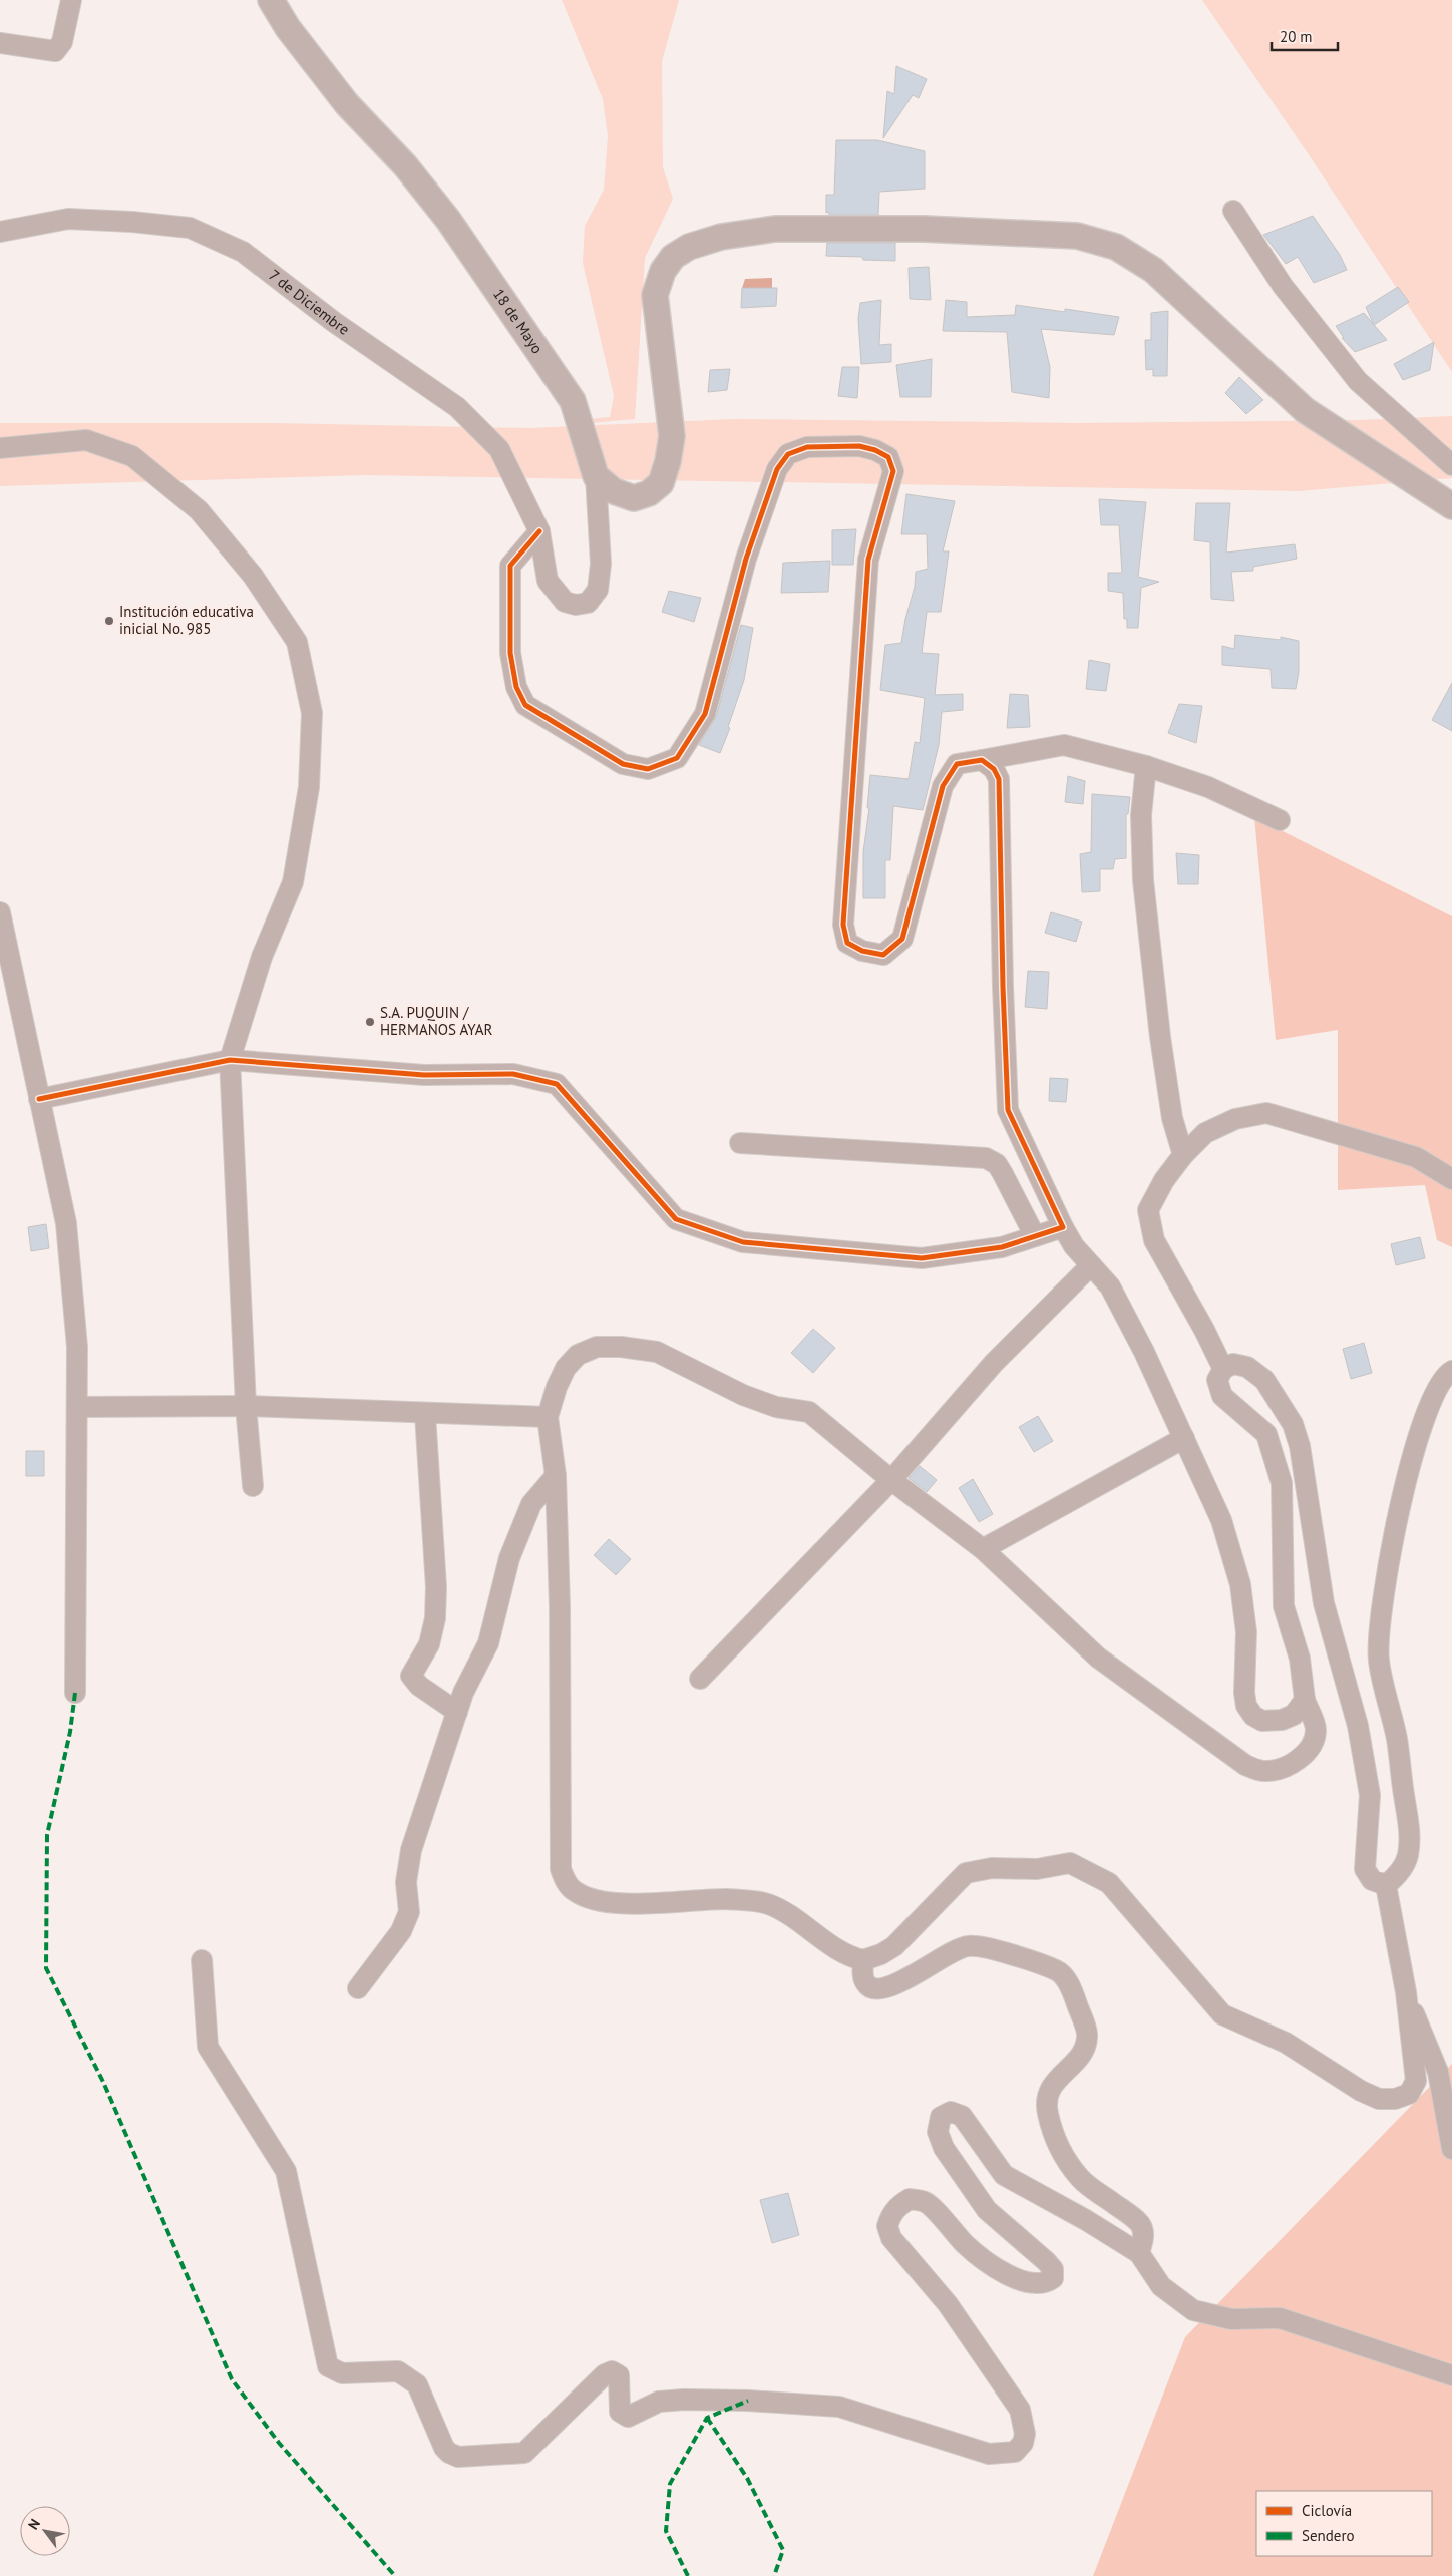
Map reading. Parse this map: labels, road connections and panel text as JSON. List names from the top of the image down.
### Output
{
  "streets": {
    "street": ["7 de Diciembre", "18 de Mayo"]
  },
  "crossings": [
    ["7 de Diciembre", "18 de Mayo"]
  ],
  "places": ["Institución educativa inicial No. 985", "S.A. PUQUIN / HERMANOS AYAR"],
  "legend": ["Ciclovía", "Sendero"],
  "scale_bar": "20 m",
  "north": "top left"
}
